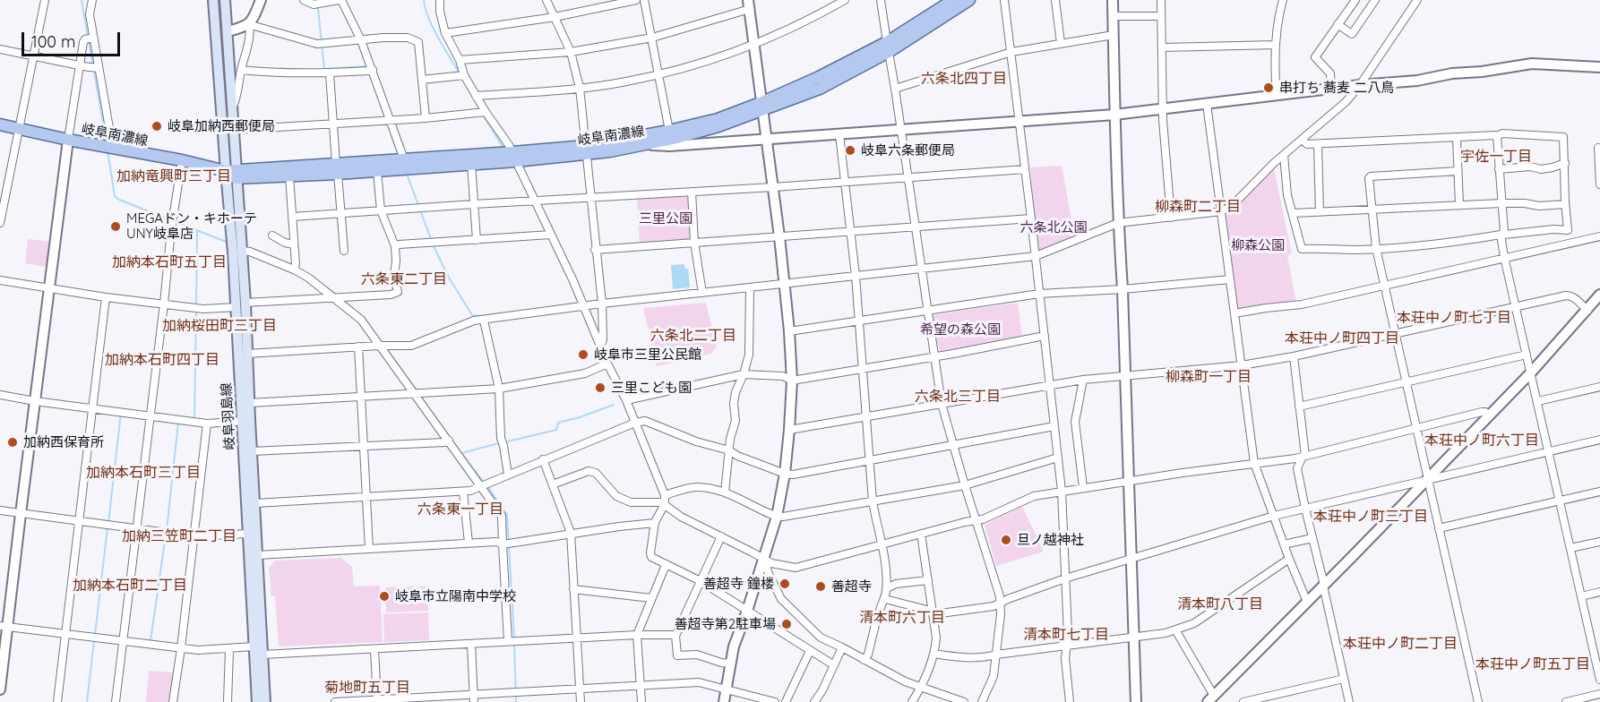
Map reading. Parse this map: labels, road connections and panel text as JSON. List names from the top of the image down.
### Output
{
  "streets": {
    "main road": ["岐阜南濃線", "岐阜羽島線"]
  },
  "crossings": [
    ["岐阜南濃線", "岐阜羽島線"]
  ],
  "districts": [
    "六条北四丁目",
    "宇佐一丁目",
    "加納竜興町三丁目",
    "柳森町二丁目",
    "加納本石町五丁目",
    "六条東二丁目",
    "本荘中ノ町七丁目",
    "加納桜田町三丁目",
    "六条北二丁目",
    "本荘中ノ町四丁目",
    "加納本石町四丁目",
    "柳森町一丁目",
    "六条北三丁目",
    "本荘中ノ町六丁目",
    "加納本石町三丁目",
    "六条東一丁目",
    "本荘中ノ町三丁目",
    "加納三笠町二丁目",
    "加納本石町二丁目",
    "清本町八丁目",
    "清本町六丁目",
    "清本町七丁目",
    "本荘中ノ町二丁目",
    "本荘中ノ町五丁目",
    "菊地町五丁目"
  ],
  "parks": [
    "三里公園",
    "六条北公園",
    "柳森公園",
    "希望の森公園"
  ],
  "places": [
    "串打ち 蕎麦 二八鳥",
    "岐阜加納西郵便局",
    "岐阜六条郵便局",
    "MEGAドン・キホーテ UNY岐阜店",
    "岐阜市三里公民館",
    "三里こども園",
    "加納西保育所",
    "旦ノ越神社",
    "善超寺 鐘楼",
    "善超寺",
    "岐阜市立陽南中学校",
    "善超寺第2駐車場"
  ],
  "scale_bar": "100 m"
}
